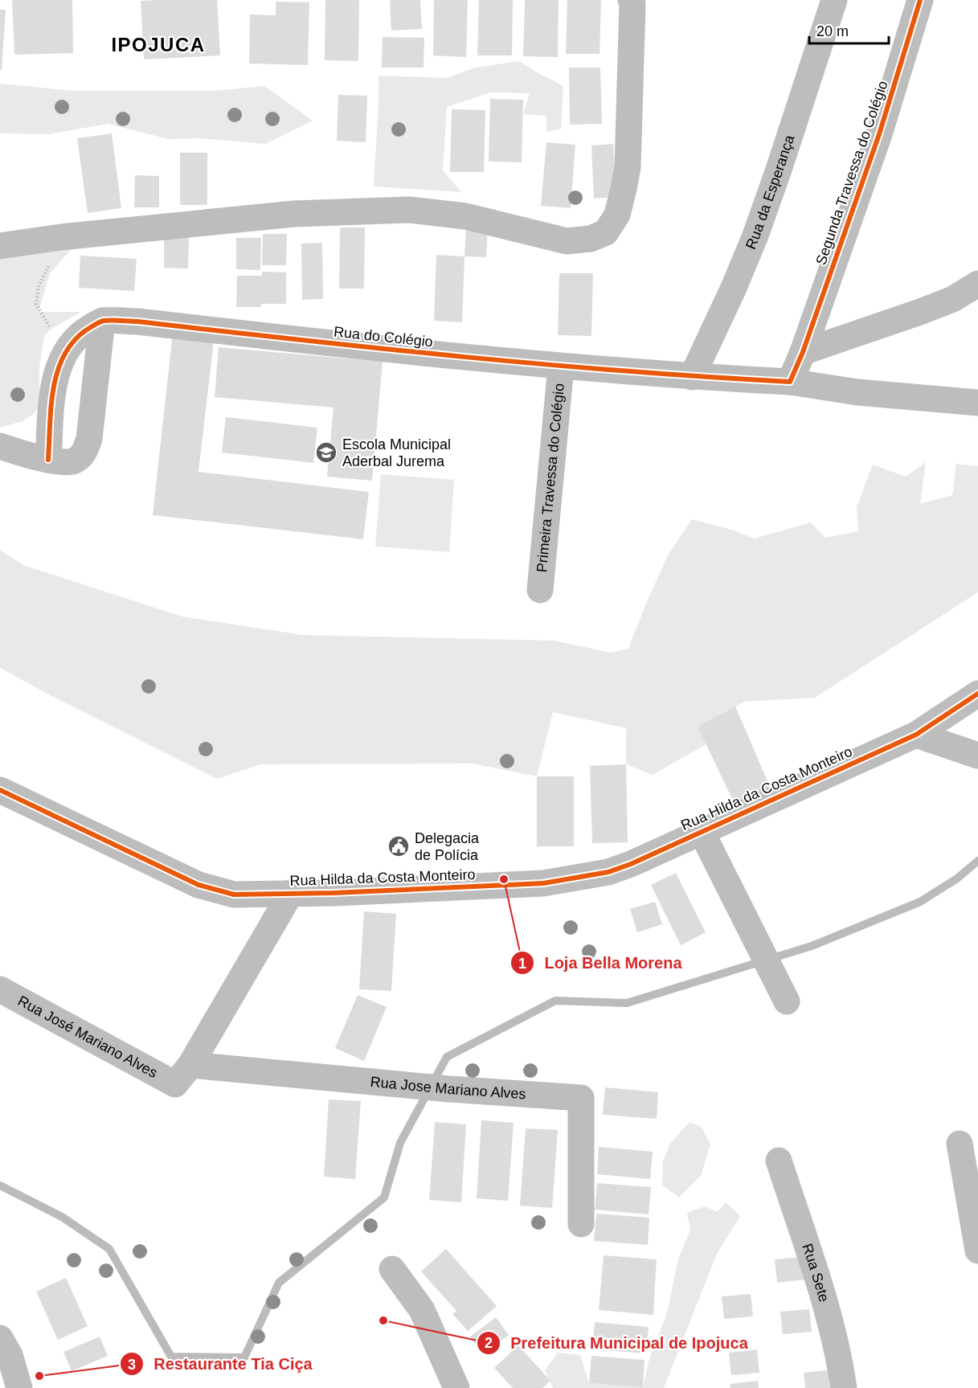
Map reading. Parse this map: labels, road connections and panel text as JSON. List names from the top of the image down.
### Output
{
  "streets": {
    "street": [
      "Segunda Travessa do Colégio",
      "Rua da Esperança",
      "Rua do Colégio",
      "Primeira Travessa do Colégio",
      "Rua Hilda da Costa Monteiro",
      "Rua José Mariano Alves",
      "Rua Jose Mariano Alves",
      "Rua Sete"
    ]
  },
  "crossings": [
    ["Rua da Esperança", "Rua do Colégio"],
    ["Rua do Colégio", "Primeira Travessa do Colégio"],
    ["Rua José Mariano Alves", "Rua Jose Mariano Alves"]
  ],
  "districts": ["IPOJUCA"],
  "places": {
    "school or university": ["Escola Municipal Aderbal Jurema"],
    "public building": ["Delegacia de Polícia"],
    "other": ["Loja Bella Morena", "Prefeitura Municipal de Ipojuca", "Restaurante Tia Ciça"]
  },
  "scale_bar": "20 m"
}
